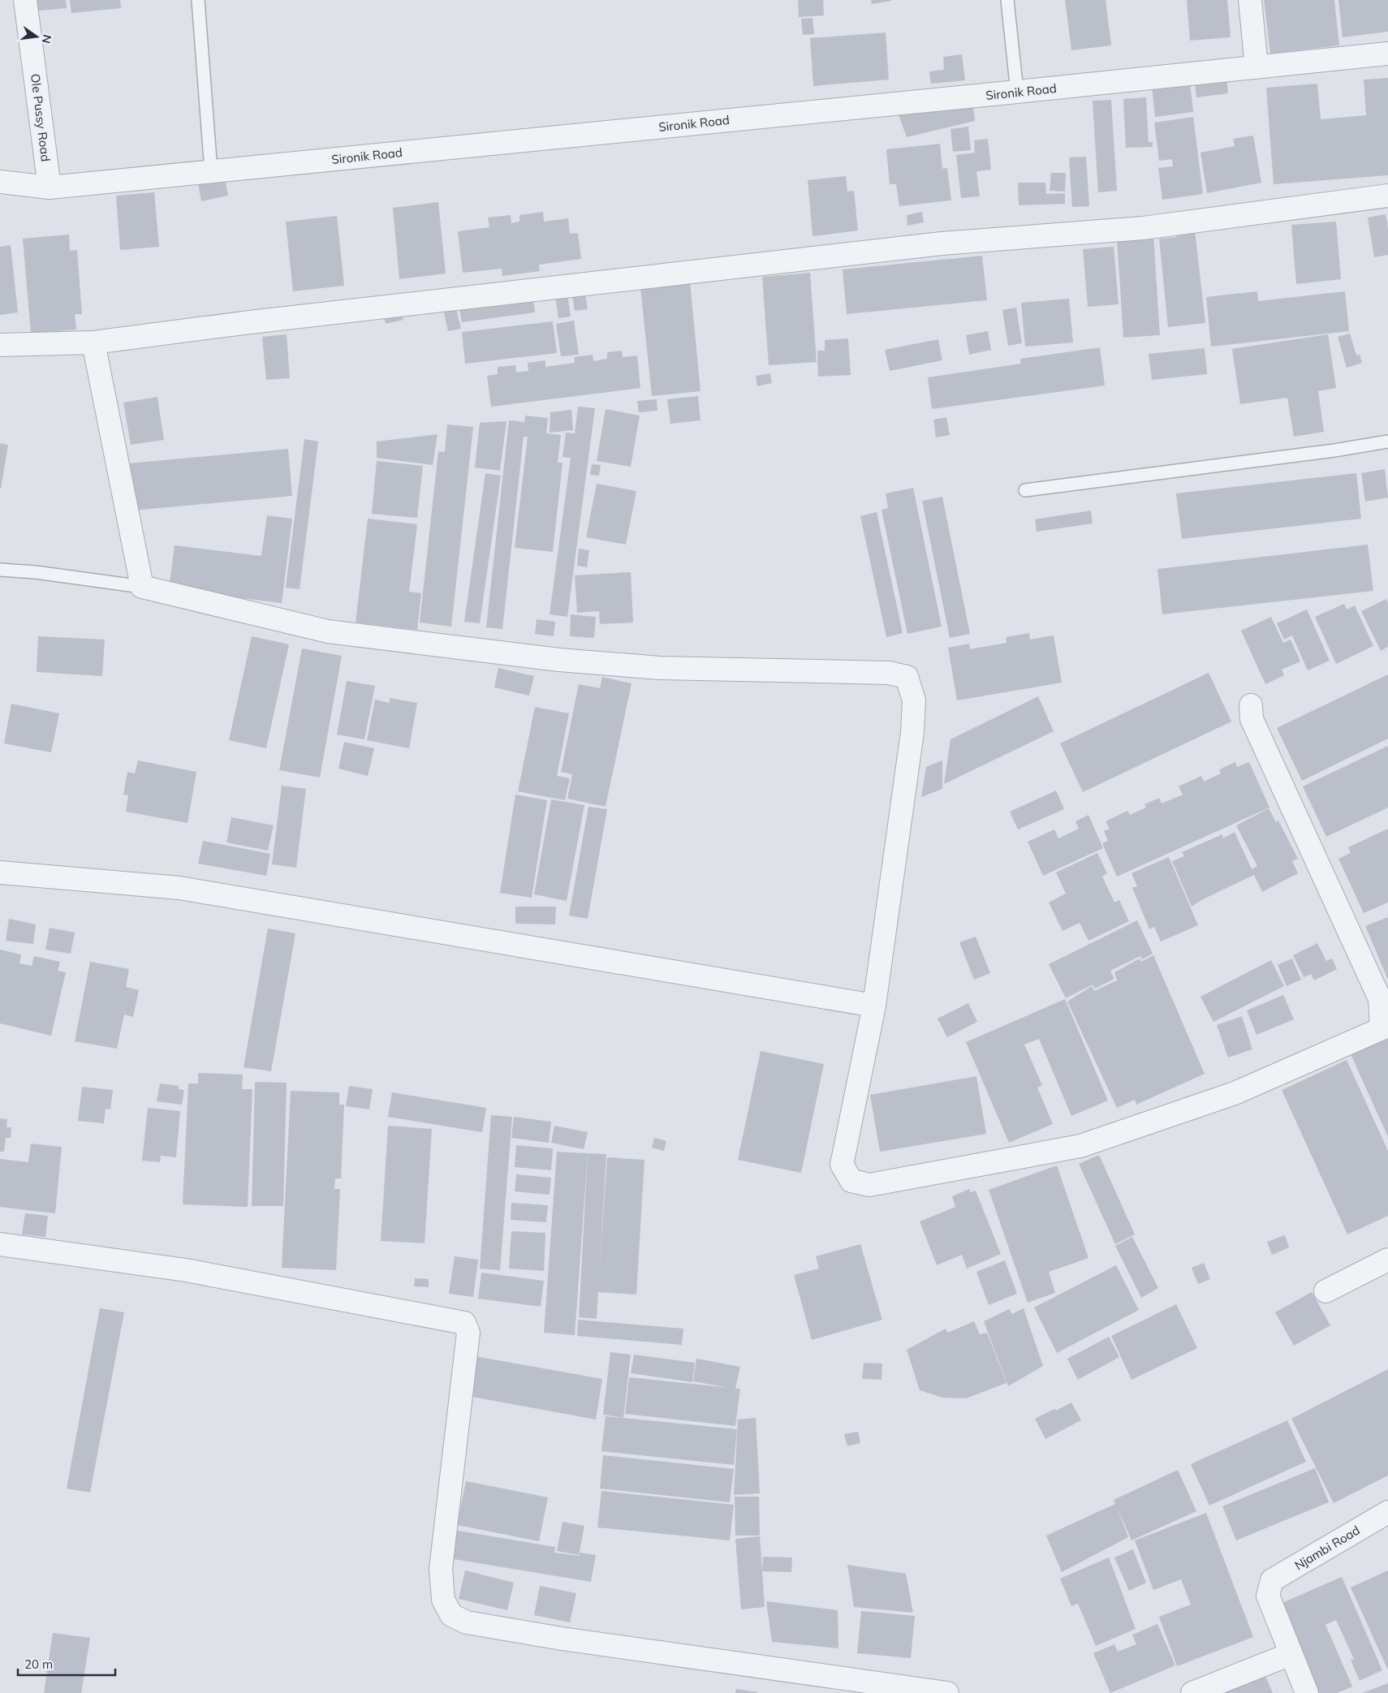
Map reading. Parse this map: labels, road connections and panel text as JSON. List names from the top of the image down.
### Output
{
  "streets": {
    "street": ["Sironik Road", "Ole Pussy Road", "Njambi Road"]
  },
  "crossings": [
    ["Sironik Road", "Ole Pussy Road"]
  ],
  "scale_bar": "20 m",
  "north": "right"
}
